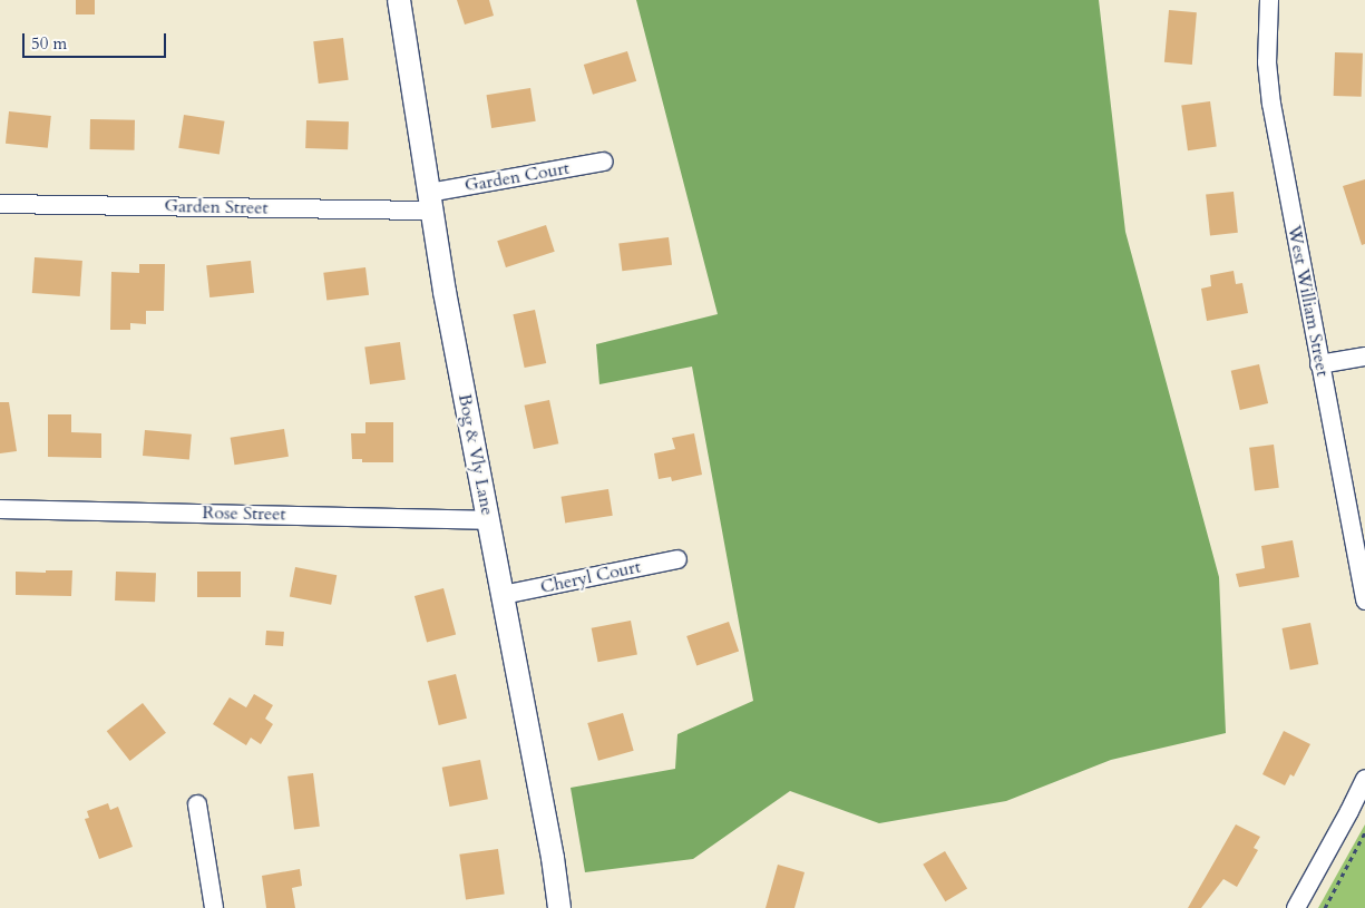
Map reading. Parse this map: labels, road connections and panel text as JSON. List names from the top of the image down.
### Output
{
  "streets": {
    "street": [
      "Garden Court",
      "Garden Street",
      "West William Street",
      "Bog & Vly Lane",
      "Rose Street",
      "Cheryl Court"
    ]
  },
  "crossings": [
    ["Garden Court", "Garden Street"],
    ["Garden Court", "Bog & Vly Lane"],
    ["Garden Street", "Bog & Vly Lane"],
    ["Bog & Vly Lane", "Rose Street"],
    ["Bog & Vly Lane", "Cheryl Court"]
  ],
  "scale_bar": "50 m"
}
